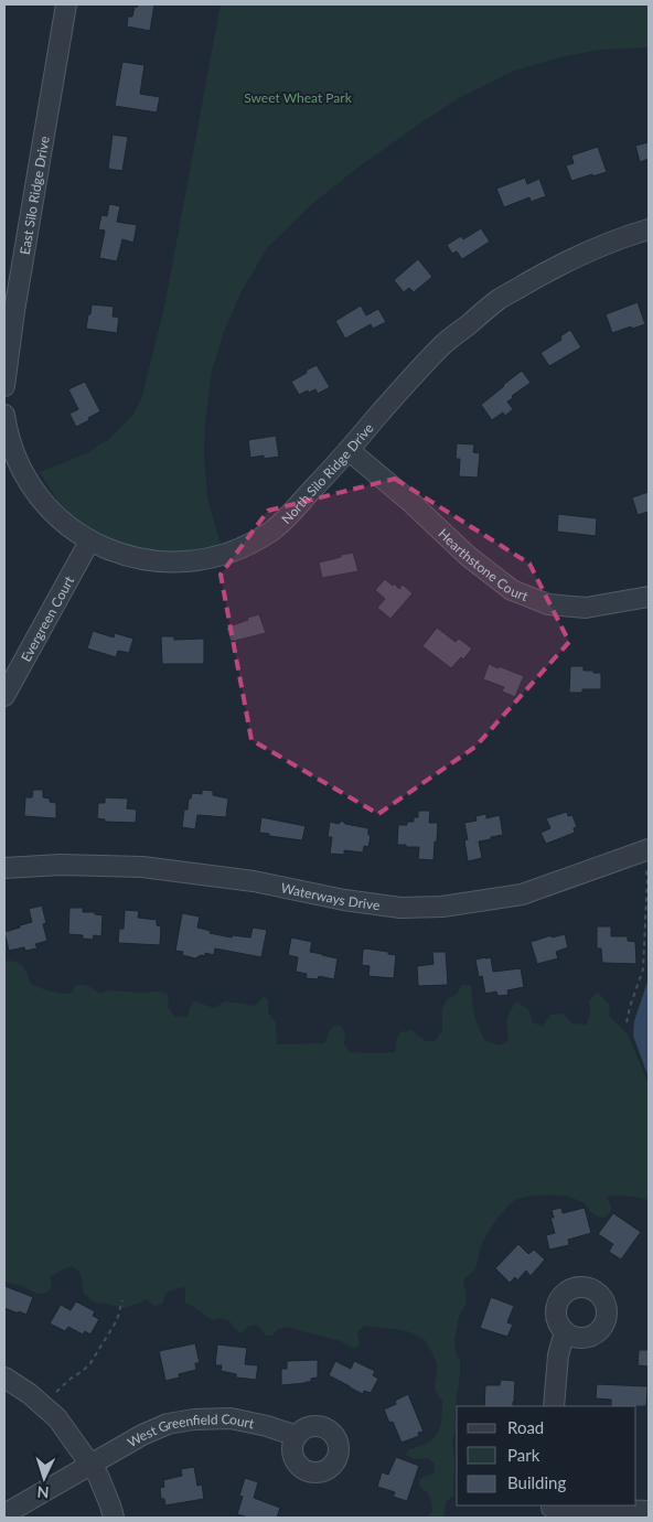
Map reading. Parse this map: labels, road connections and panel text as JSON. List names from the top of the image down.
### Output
{
  "streets": {
    "street": [
      "East Silo Ridge Drive",
      "North Silo Ridge Drive",
      "Hearthstone Court",
      "Evergreen Court",
      "Waterways Drive",
      "West Greenfield Court"
    ]
  },
  "crossings": [
    ["North Silo Ridge Drive", "Hearthstone Court"],
    ["North Silo Ridge Drive", "Evergreen Court"]
  ],
  "parks": ["Sweet Wheat Park"],
  "legend": ["Road", "Park", "Building"],
  "north": "bottom"
}
